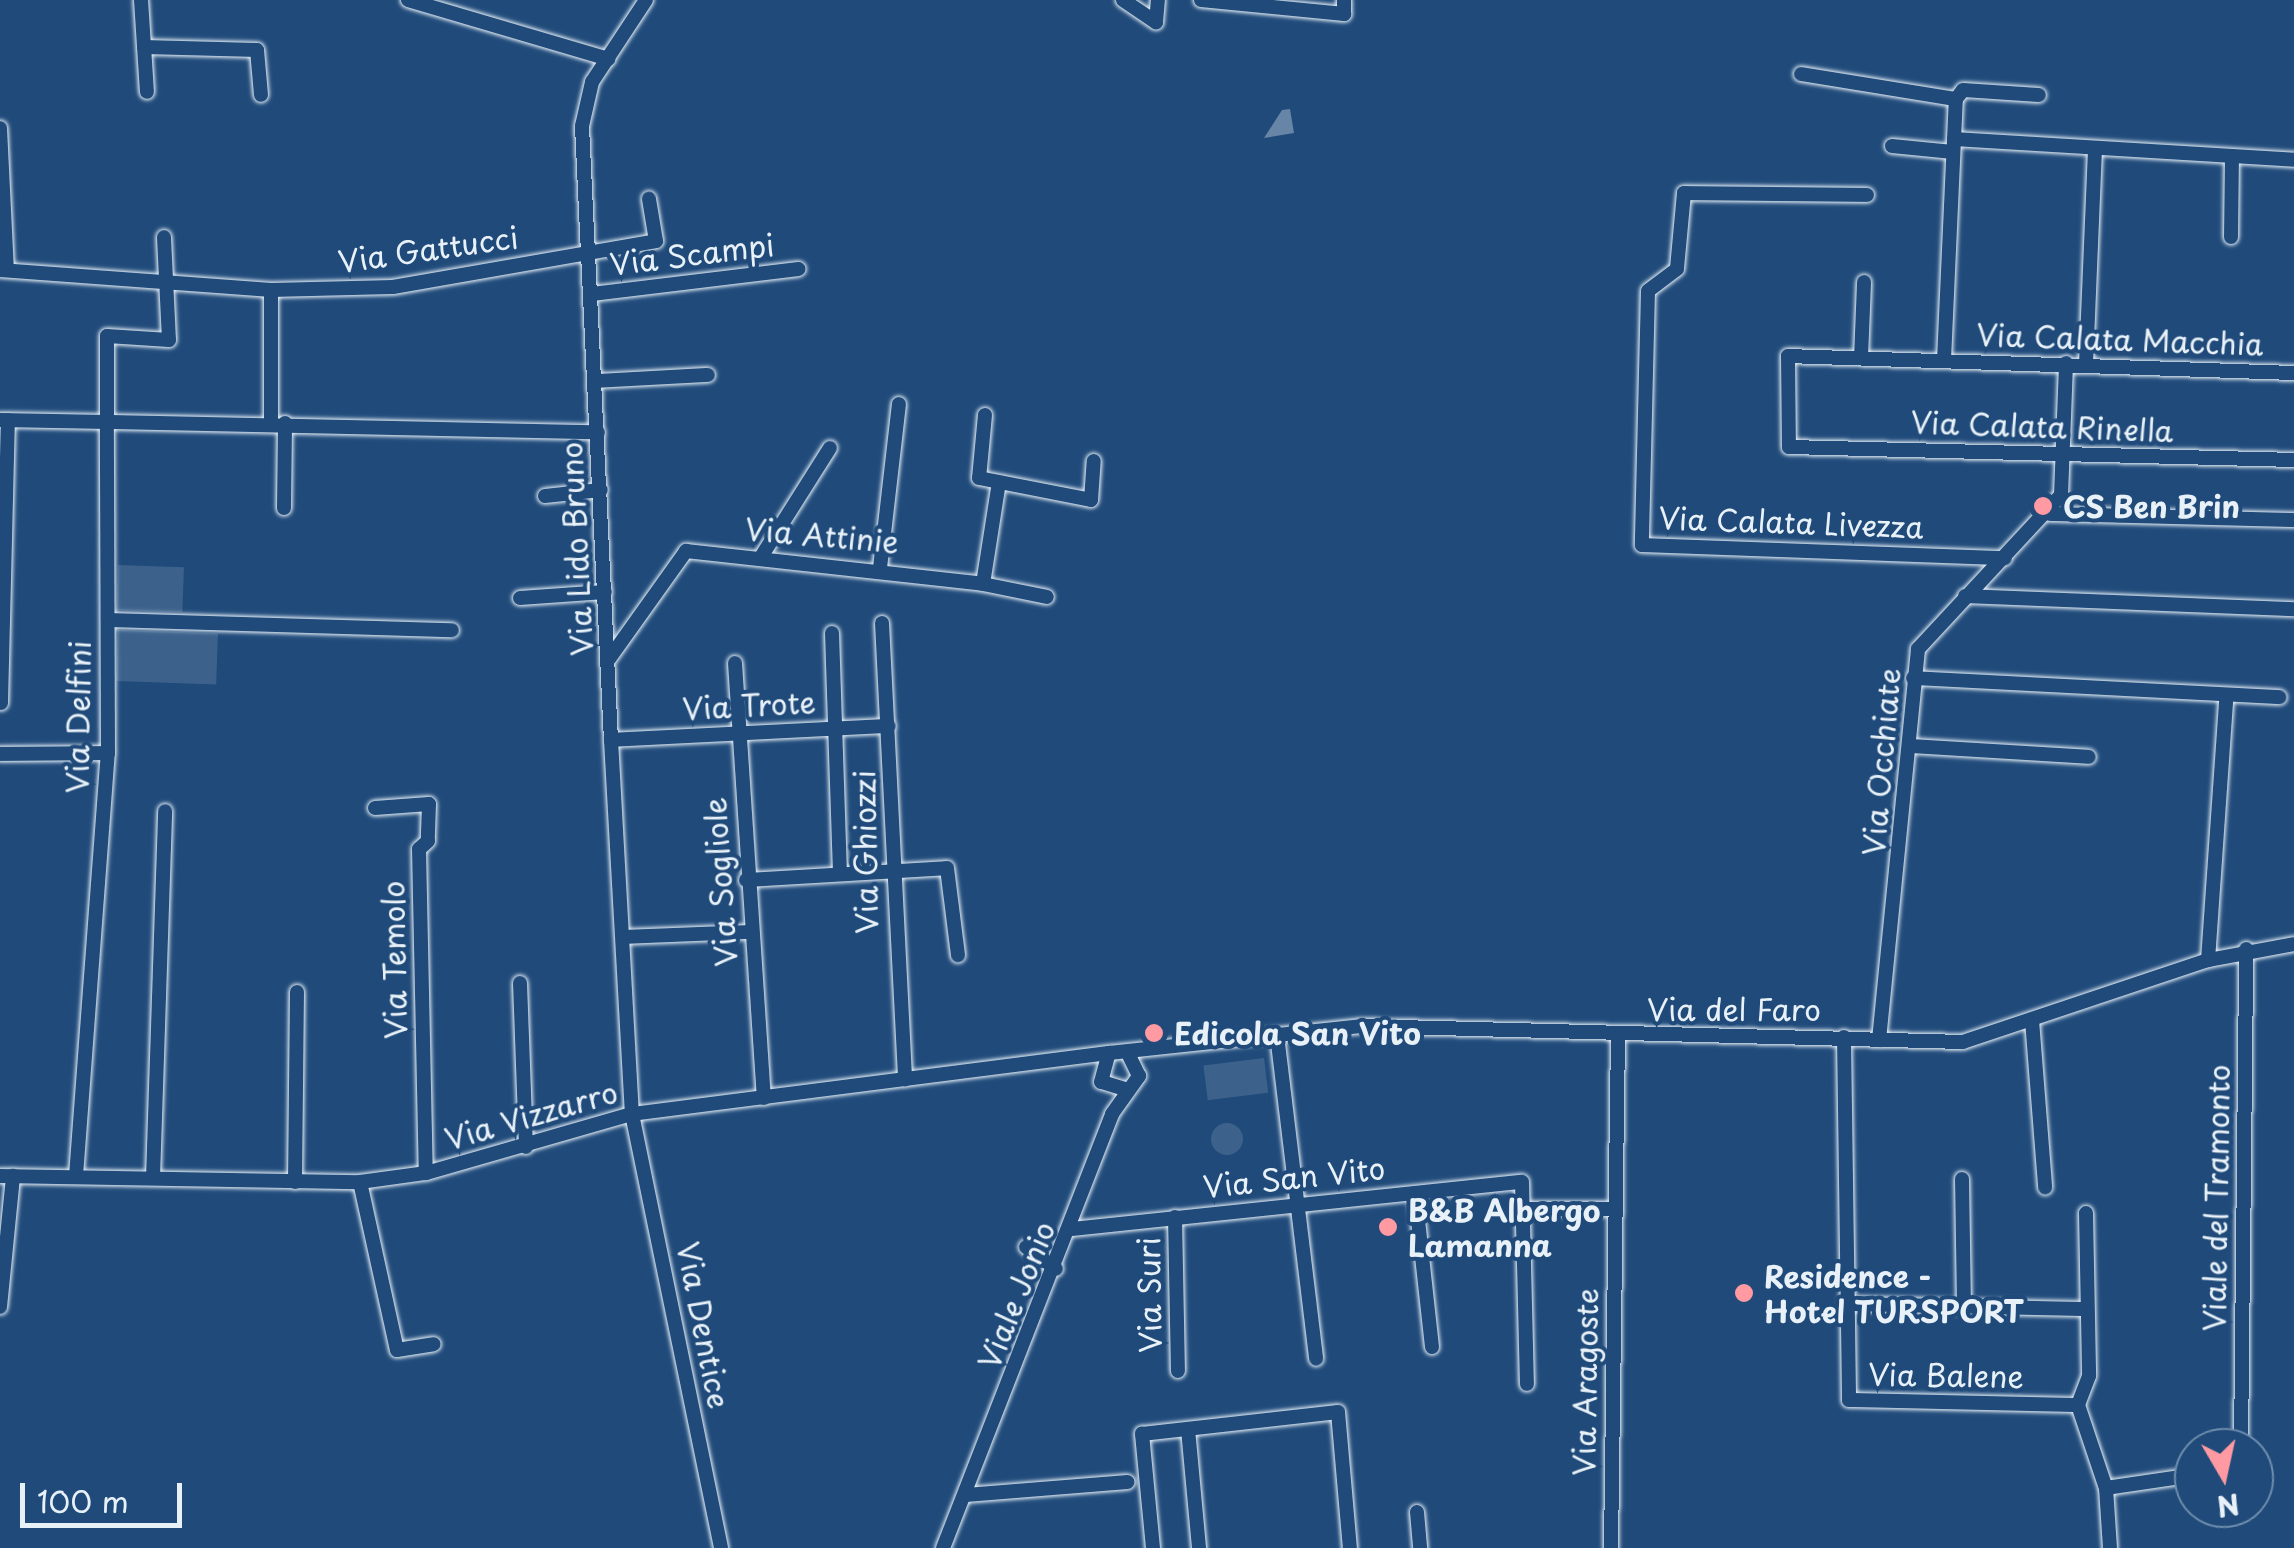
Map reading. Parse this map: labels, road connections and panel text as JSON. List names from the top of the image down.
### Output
{
  "streets": {
    "street": [
      "Via Gattucci",
      "Via Scampi",
      "Via Calata Macchia",
      "Via Calata Rinella",
      "Via Calata Livezza",
      "Via Attinie",
      "Via Lido Bruno",
      "Via Trote",
      "Via Delfini",
      "Via Occhiate",
      "Via Ghiozzi",
      "Via Sogliole",
      "Via Temolo",
      "Via del Faro",
      "Via Vizzarro",
      "Via San Vito",
      "Viale del Tramonto",
      "Viale Jonio",
      "Via Suri",
      "Via Dentice",
      "Via Balene",
      "Via Aragoste"
    ]
  },
  "crossings": [
    ["Via Gattucci", "Via Lido Bruno"],
    ["Via Gattucci", "Via Delfini"],
    ["Via Scampi", "Via Lido Bruno"],
    ["Via Calata Macchia", "Via Calata Rinella"],
    ["Via Calata Livezza", "Via Occhiate"],
    ["Via Attinie", "Via Lido Bruno"],
    ["Via Lido Bruno", "Via Trote"],
    ["Via Lido Bruno", "Via Vizzarro"],
    ["Via Lido Bruno", "Via Dentice"],
    ["Via Trote", "Via Ghiozzi"],
    ["Via Trote", "Via Sogliole"],
    ["Via Delfini", "Via Vizzarro"],
    ["Via Occhiate", "Via del Faro"],
    ["Via Ghiozzi", "Via Vizzarro"],
    ["Via Sogliole", "Via Vizzarro"],
    ["Via Temolo", "Via Vizzarro"],
    ["Via del Faro", "Via Vizzarro"],
    ["Via del Faro", "Viale del Tramonto"],
    ["Via del Faro", "Viale Jonio"],
    ["Via del Faro", "Via Balene"],
    ["Via del Faro", "Via Aragoste"],
    ["Via Vizzarro", "Viale Jonio"],
    ["Via Vizzarro", "Via Dentice"],
    ["Via San Vito", "Viale Jonio"],
    ["Via San Vito", "Via Suri"]
  ],
  "places": [
    "CS Ben Brin",
    "Edicola San Vito",
    "B&B Albergo Lamanna",
    "Residence - Hotel TURSPORT"
  ],
  "scale_bar": "100 m",
  "north": "bottom"
}
